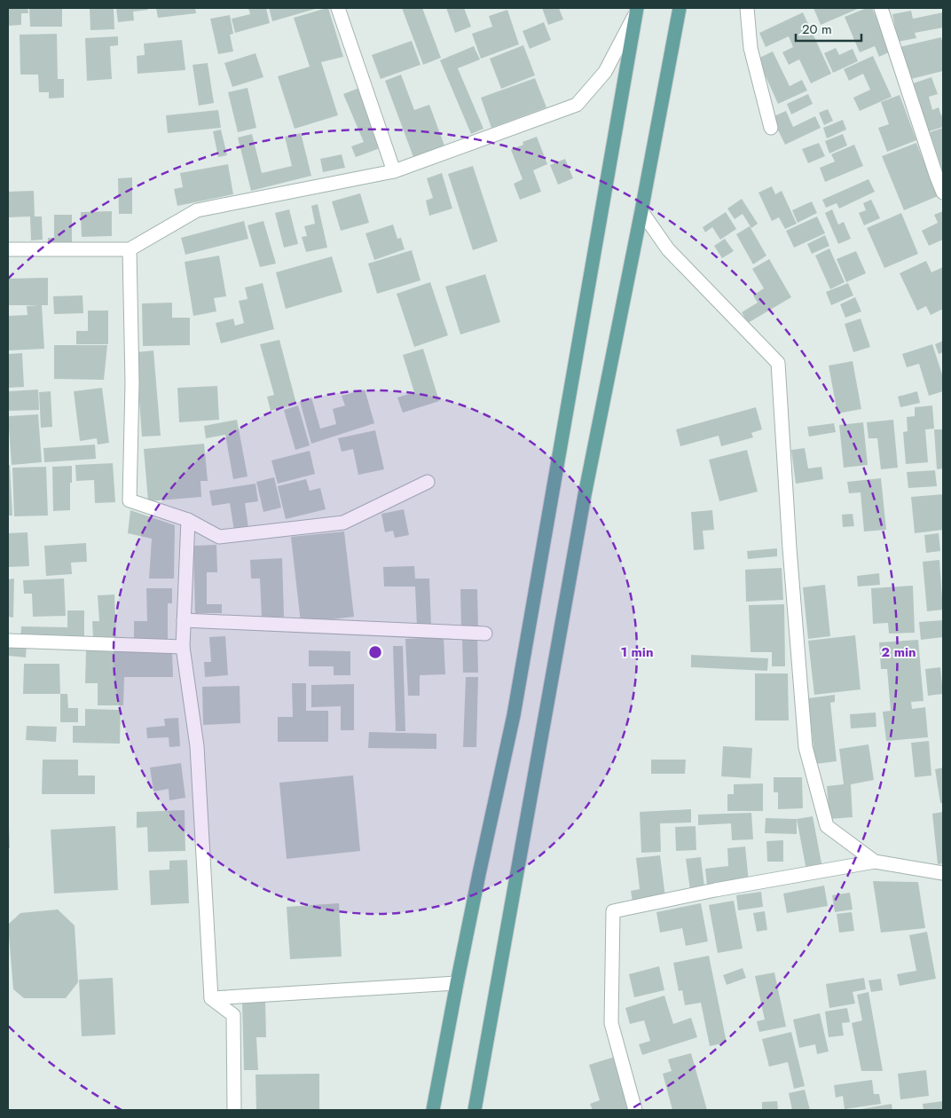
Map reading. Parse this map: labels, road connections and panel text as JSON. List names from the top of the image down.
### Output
{
  "scale_bar": "20 m",
  "rings": ["1 min", "2 min"]
}
